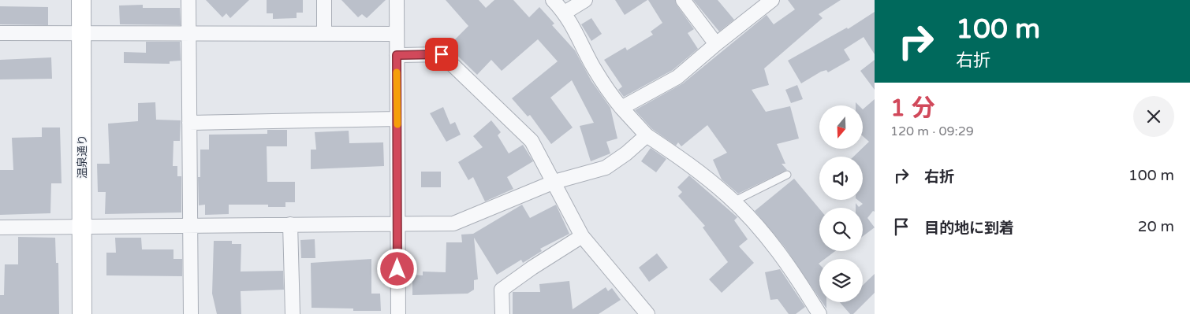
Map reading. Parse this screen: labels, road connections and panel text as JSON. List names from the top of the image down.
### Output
{
  "streets": {
    "street": ["温泉通り"]
  },
  "north": "bottom",
  "page": {
    "turn": ["100 m", "右折"],
    "heading": ["1 分", "120 m · 09:29"],
    "list": [
      {
        "name": "右折",
        "value": "100 m"
      },
      {
        "name": "目的地に到着",
        "value": "20 m"
      }
    ]
  }
}
